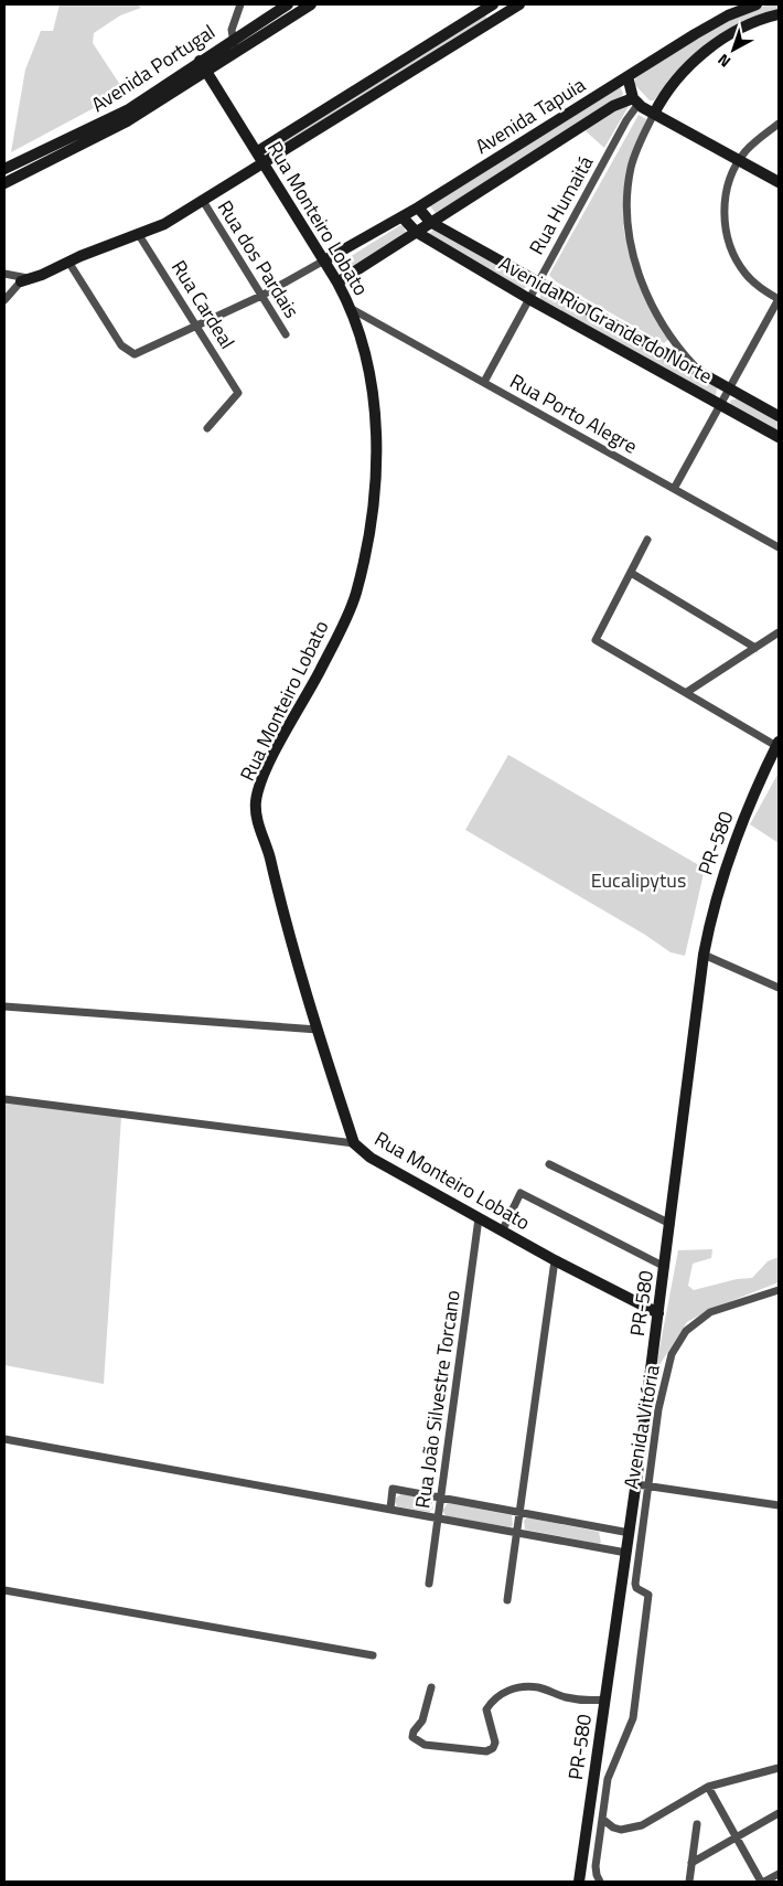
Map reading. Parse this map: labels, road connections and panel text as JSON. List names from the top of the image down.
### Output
{
  "streets": {
    "main road": [
      "Avenida Portugal",
      "Avenida Tapuia",
      "Rua Monteiro Lobato",
      "Avenida Rio Grande do Norte",
      "PR-580"
    ],
    "street": [
      "Rua Humaitá",
      "Rua dos Pardais",
      "Rua Cardeal",
      "Rua Porto Alegre",
      "Rua João Silvestre Torcano",
      "Avenida Vitória"
    ]
  },
  "crossings": [
    ["Avenida Portugal", "Rua Monteiro Lobato"],
    ["Avenida Tapuia", "Rua Humaitá"],
    ["Avenida Tapuia", "Rua Monteiro Lobato"],
    ["Avenida Tapuia", "Avenida Rio Grande do Norte"],
    ["Rua Humaitá", "Avenida Rio Grande do Norte"],
    ["Rua Humaitá", "Rua Porto Alegre"],
    ["Rua Monteiro Lobato", "Rua Porto Alegre"],
    ["Rua Monteiro Lobato", "PR-580"],
    ["Rua Monteiro Lobato", "Rua João Silvestre Torcano"]
  ],
  "parks": ["Eucalipytus"],
  "north": "bottom left"
}
